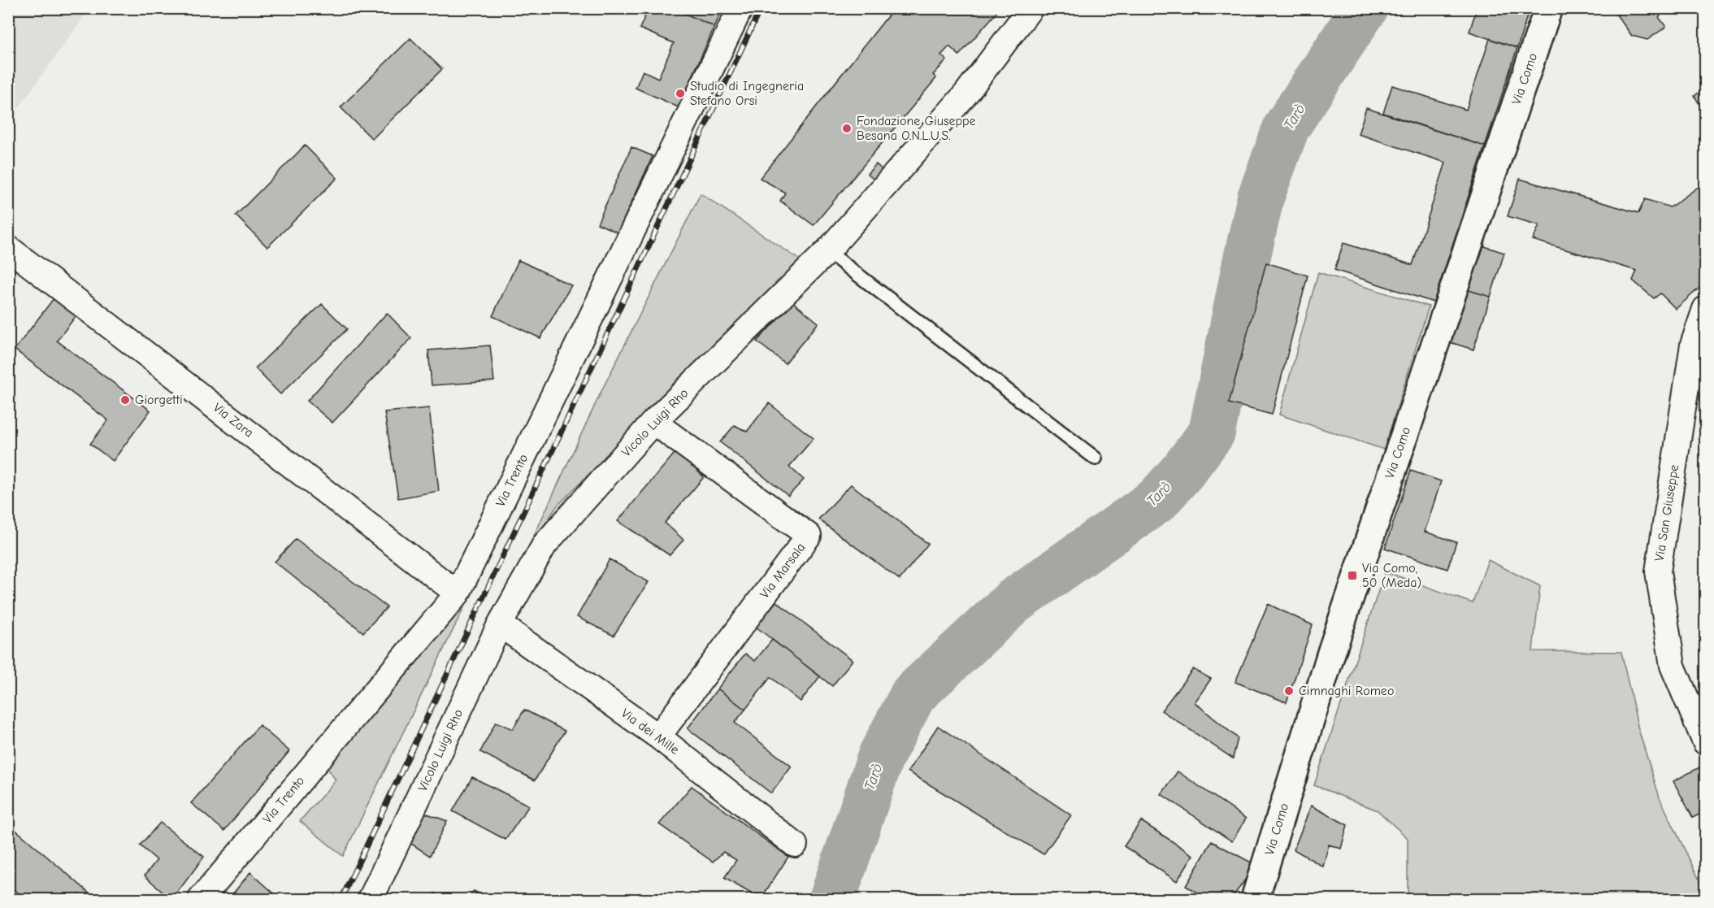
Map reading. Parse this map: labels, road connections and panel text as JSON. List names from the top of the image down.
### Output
{
  "streets": {
    "street": [
      "Via Como",
      "Via Zara",
      "Vicolo Luigi Rho",
      "Via Trento",
      "Via San Giuseppe",
      "Via Marsala",
      "Via dei Mille"
    ]
  },
  "crossings": [
    ["Via Zara", "Via Trento"],
    ["Vicolo Luigi Rho", "Via Marsala"],
    ["Vicolo Luigi Rho", "Via dei Mille"],
    ["Via Marsala", "Via dei Mille"]
  ],
  "water": ["Tarò"],
  "places": {
    "other": [
      "Studio di Ingegneria Stefano Orsi",
      "Fondazione Giuseppe Besana O.N.L.U.S.",
      "Giorgetti",
      "Cimnaghi Romeo"
    ],
    "transit": ["Via Como, 50 (Meda)"]
  }
}
